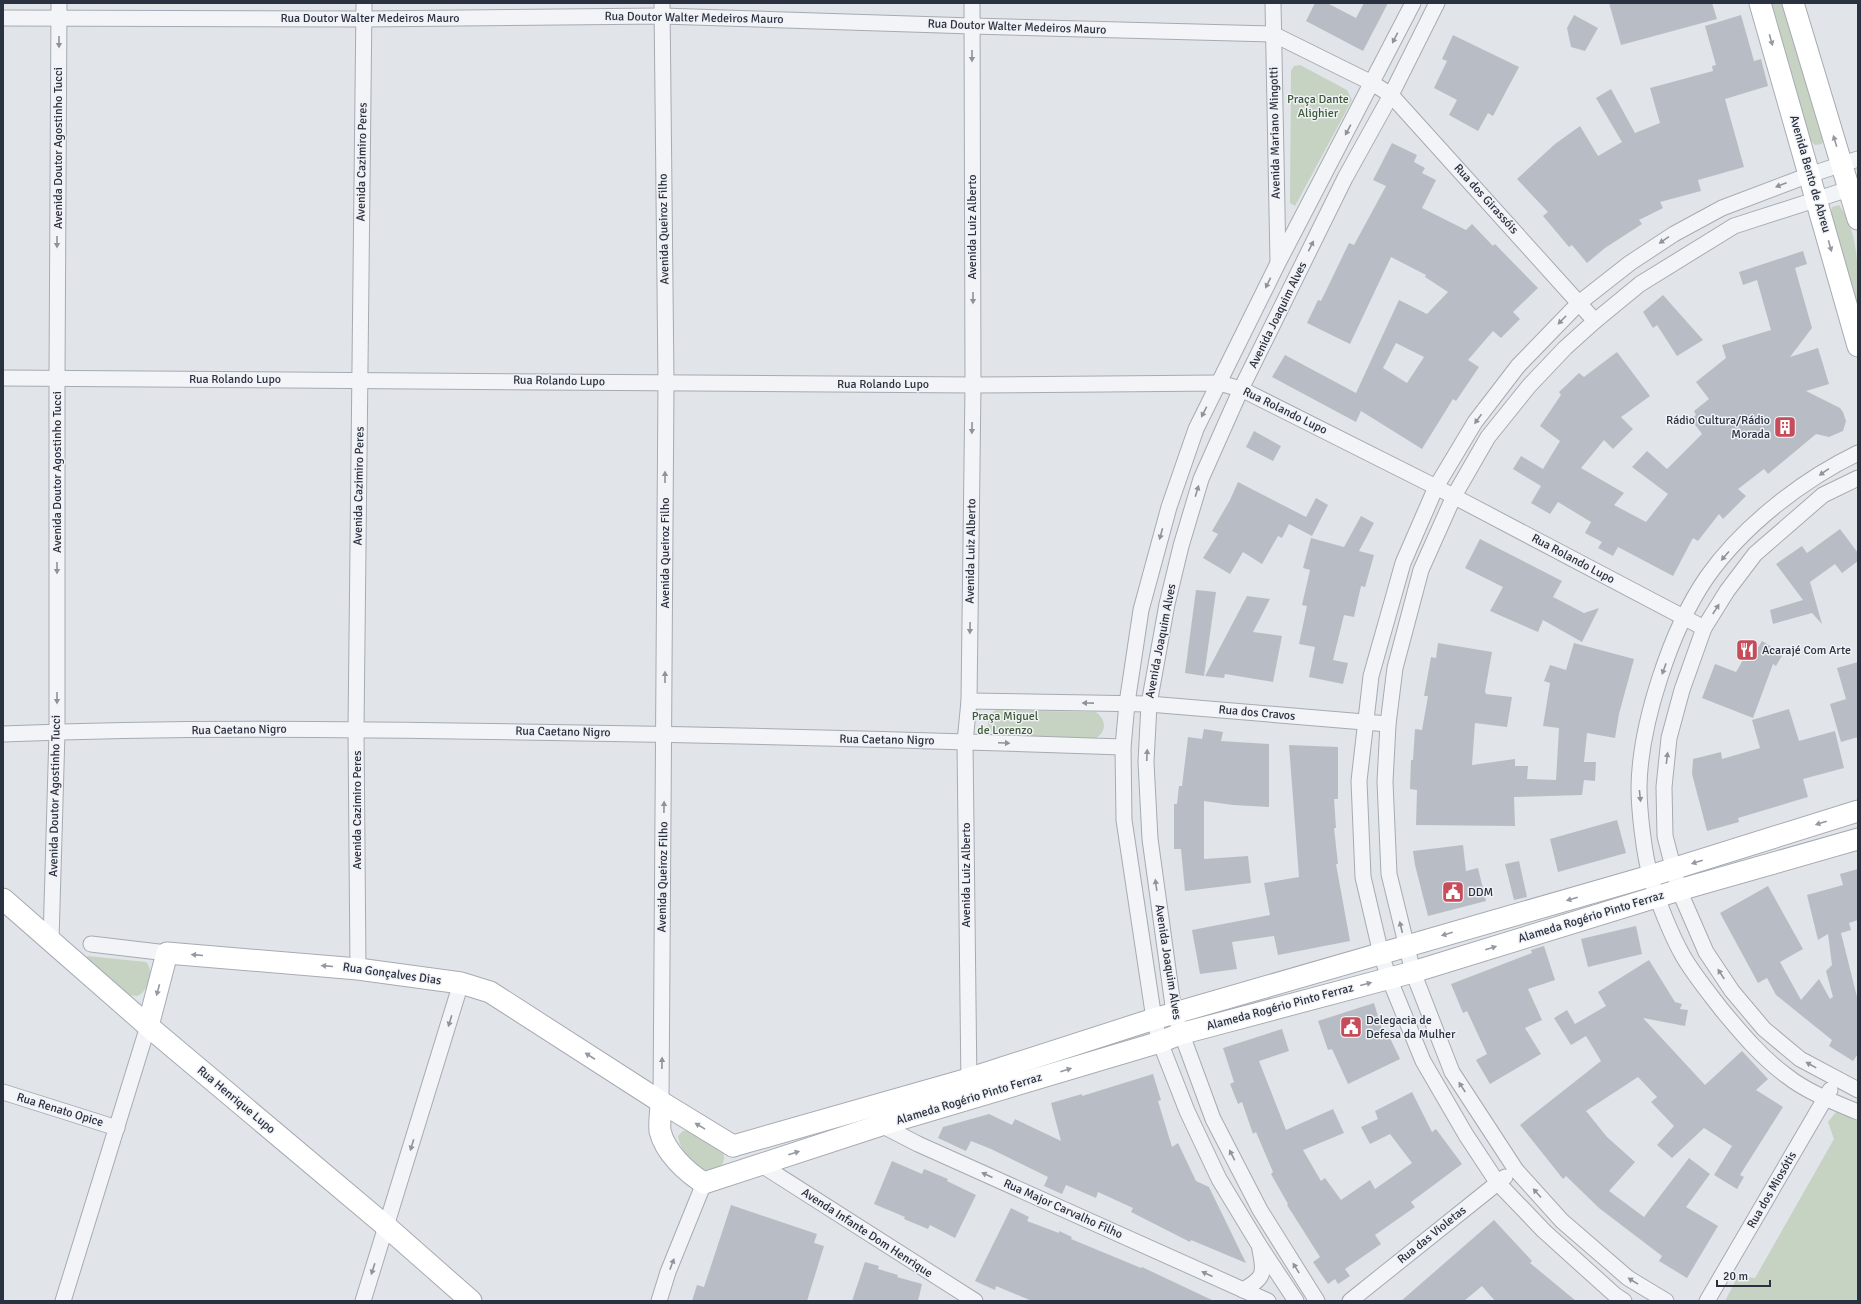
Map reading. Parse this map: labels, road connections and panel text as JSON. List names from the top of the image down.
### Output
{
  "streets": {
    "street": [
      "Rua Doutor Walter Medeiros Mauro",
      "Avenida Mariano Mingotti",
      "Avenida Doutor Agostinho Tucci",
      "Avenida Cazimiro Peres",
      "Avenida Bento de Abreu",
      "Rua dos Girassóis",
      "Avenida Luiz Alberto",
      "Avenida Queiroz Filho",
      "Avenida Joaquim Alves",
      "Rua Rolando Lupo",
      "Rua dos Cravos",
      "Rua Caetano Nigro",
      "Alameda Rogério Pinto Ferraz",
      "Rua Gonçalves Dias",
      "Rua Henrique Lupo",
      "Rua Renato Opice",
      "Rua dos Miosótis",
      "Rua Major Carvalho Filho",
      "Avenda Infante Dom Henrique",
      "Rua das Violetas"
    ]
  },
  "crossings": [
    ["Rua Doutor Walter Medeiros Mauro", "Avenida Mariano Mingotti"],
    ["Rua Doutor Walter Medeiros Mauro", "Avenida Doutor Agostinho Tucci"],
    ["Rua Doutor Walter Medeiros Mauro", "Avenida Cazimiro Peres"],
    ["Rua Doutor Walter Medeiros Mauro", "Rua dos Girassóis"],
    ["Rua Doutor Walter Medeiros Mauro", "Avenida Luiz Alberto"],
    ["Rua Doutor Walter Medeiros Mauro", "Avenida Queiroz Filho"],
    ["Rua Doutor Walter Medeiros Mauro", "Avenida Joaquim Alves"],
    ["Avenida Mariano Mingotti", "Avenida Joaquim Alves"],
    ["Avenida Doutor Agostinho Tucci", "Rua Rolando Lupo"],
    ["Avenida Doutor Agostinho Tucci", "Rua Caetano Nigro"],
    ["Avenida Doutor Agostinho Tucci", "Rua Henrique Lupo"],
    ["Avenida Cazimiro Peres", "Rua Rolando Lupo"],
    ["Avenida Cazimiro Peres", "Rua Caetano Nigro"],
    ["Avenida Cazimiro Peres", "Rua Gonçalves Dias"],
    ["Rua dos Girassóis", "Avenida Joaquim Alves"],
    ["Avenida Luiz Alberto", "Rua Rolando Lupo"],
    ["Avenida Luiz Alberto", "Rua Caetano Nigro"],
    ["Avenida Luiz Alberto", "Alameda Rogério Pinto Ferraz"],
    ["Avenida Queiroz Filho", "Rua Rolando Lupo"],
    ["Avenida Queiroz Filho", "Rua Caetano Nigro"],
    ["Avenida Queiroz Filho", "Rua Gonçalves Dias"],
    ["Avenida Joaquim Alves", "Rua Rolando Lupo"],
    ["Avenida Joaquim Alves", "Rua dos Cravos"],
    ["Avenida Joaquim Alves", "Rua Caetano Nigro"],
    ["Avenida Joaquim Alves", "Alameda Rogério Pinto Ferraz"],
    ["Avenida Joaquim Alves", "Rua Major Carvalho Filho"],
    ["Alameda Rogério Pinto Ferraz", "Rua Gonçalves Dias"],
    ["Alameda Rogério Pinto Ferraz", "Rua Major Carvalho Filho"],
    ["Alameda Rogério Pinto Ferraz", "Avenda Infante Dom Henrique"]
  ],
  "one_way": [
    "Avenida Doutor Agostinho Tucci",
    "Avenida Luiz Alberto",
    "Avenida Queiroz Filho",
    "Rua Gonçalves Dias",
    "Rua Major Carvalho Filho"
  ],
  "parks": ["Praça Dante Alighier", "Praça Miguel de Lorenzo"],
  "places": {
    "building": ["Rádio Cultura/Rádio Morada"],
    "restaurant": ["Acarajé Com Arte"],
    "public building": ["DDM", "Delegacia de Defesa da Mulher"]
  },
  "scale_bar": "20 m"
}
